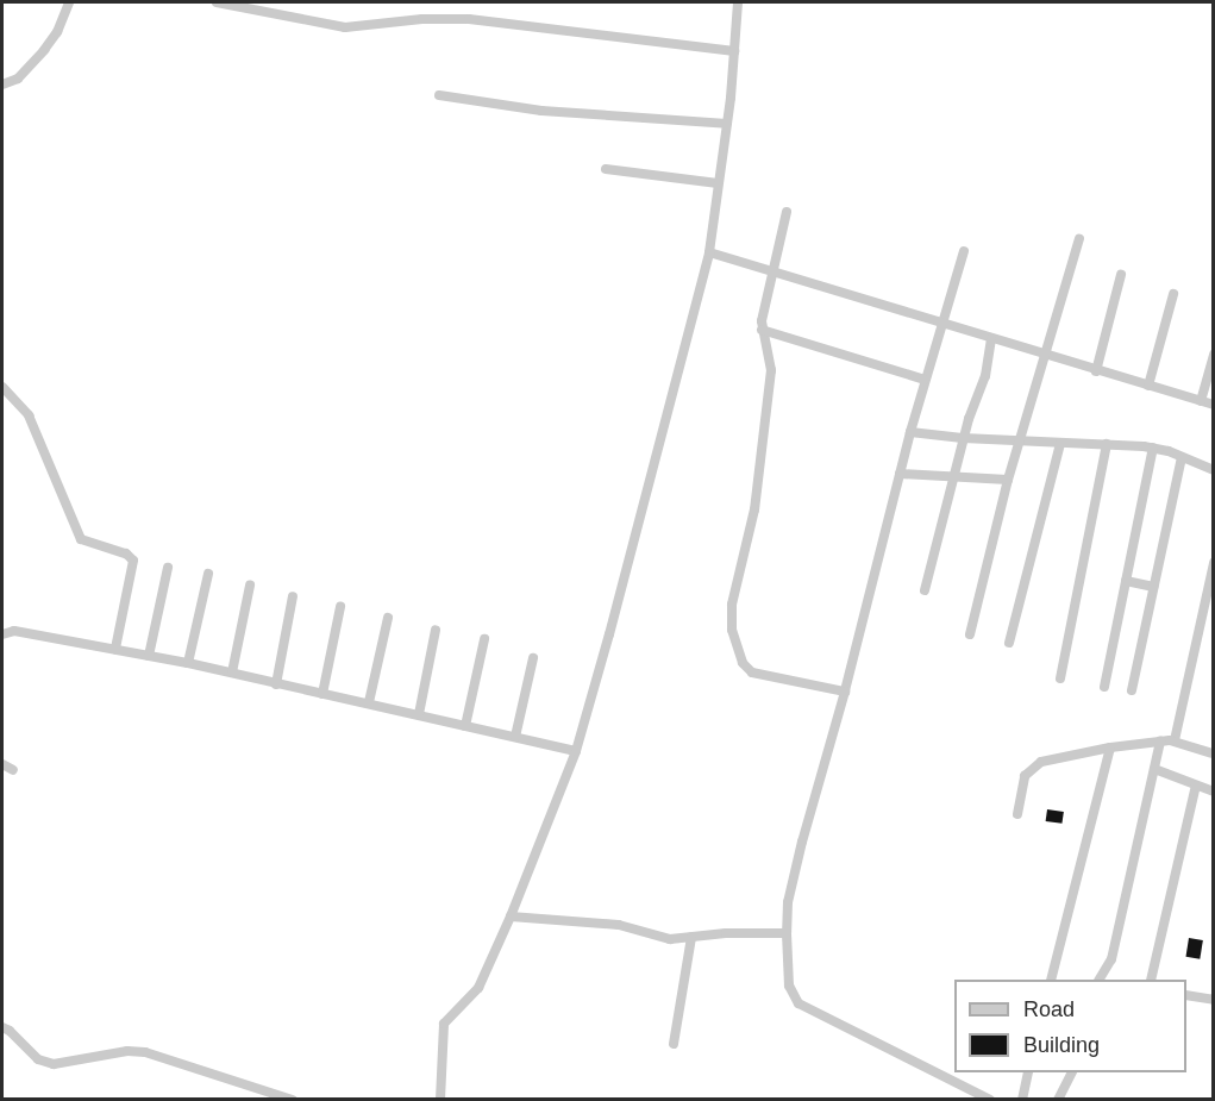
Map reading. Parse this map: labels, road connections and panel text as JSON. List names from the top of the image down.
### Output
{
  "legend": ["Road", "Building"]
}
